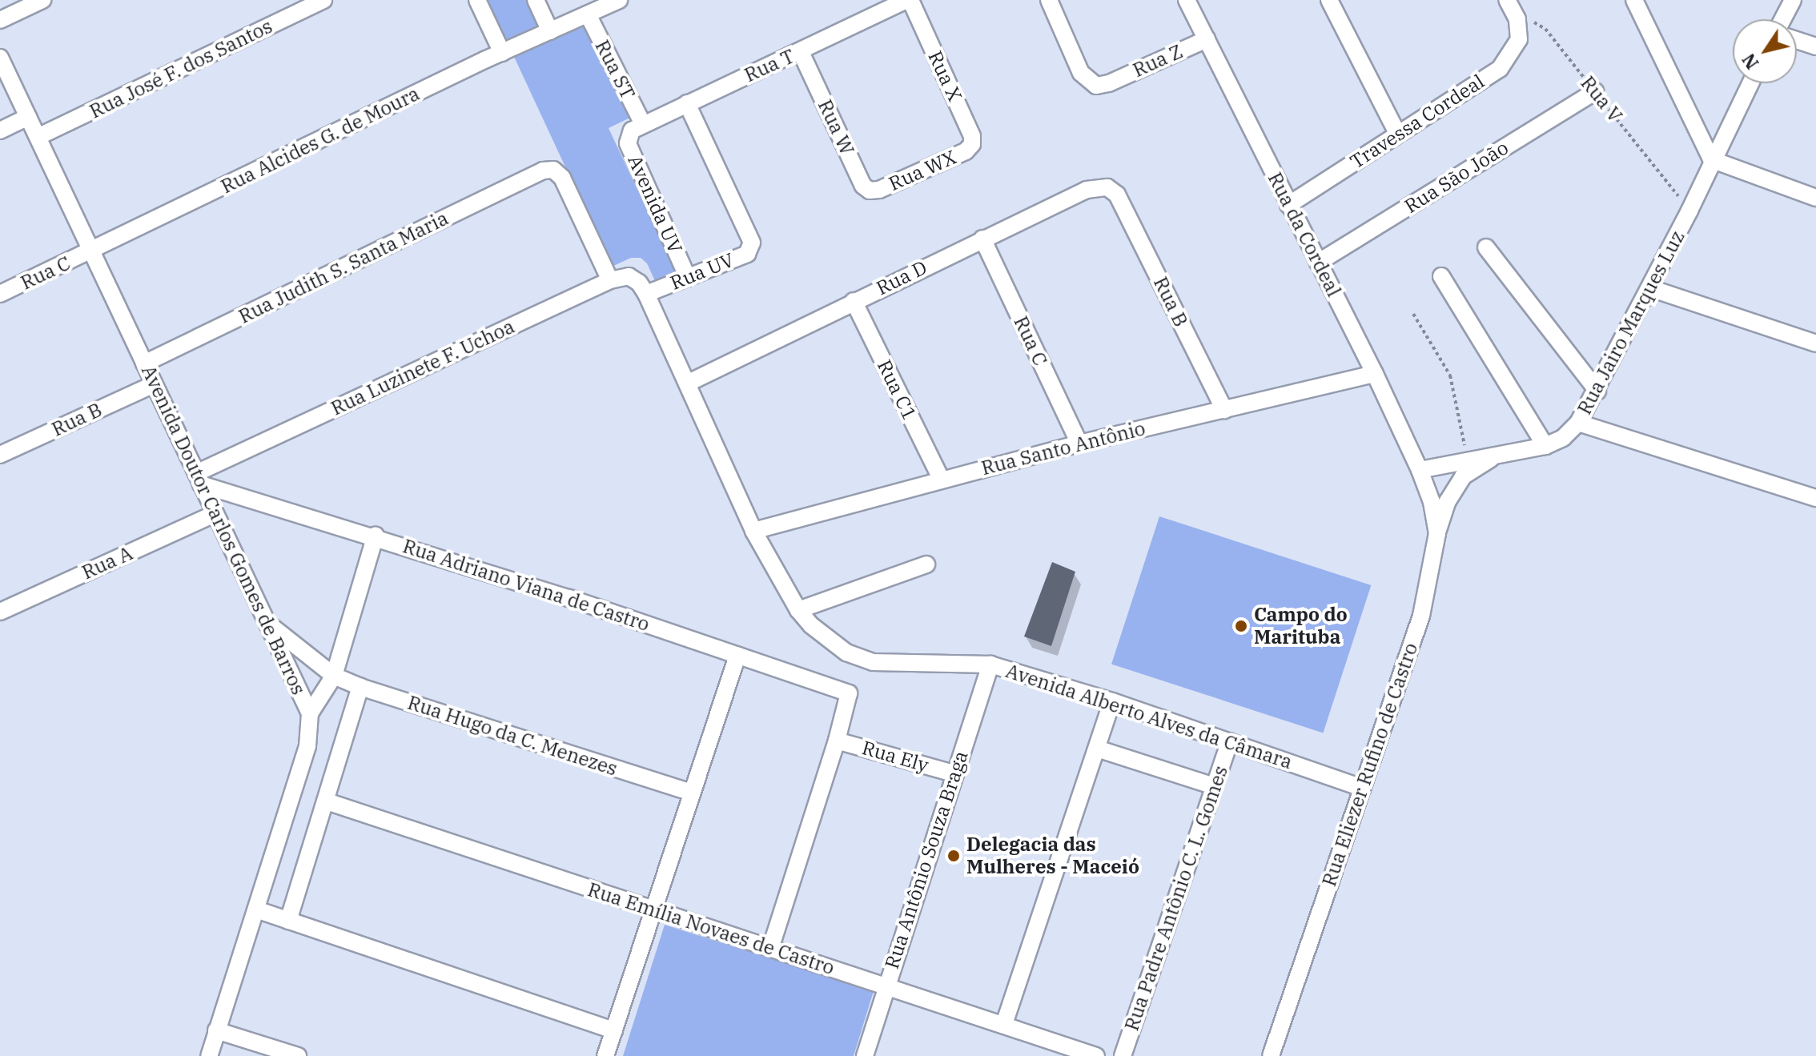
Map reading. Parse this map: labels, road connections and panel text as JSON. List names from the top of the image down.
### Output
{
  "streets": {
    "street": [
      "Rua Z",
      "Rua T",
      "Rua José F. dos Santos",
      "Rua ST",
      "Rua X",
      "Travessa Cordeal",
      "Rua W",
      "Rua Alcides G. de Moura",
      "Rua WX",
      "Rua São João",
      "Avenida UV",
      "Rua da Cordeal",
      "Rua Judith S. Santa Maria",
      "Rua UV",
      "Rua C",
      "Rua D",
      "Rua B",
      "Rua Jairo Marques Luz",
      "Rua Luzinete F. Uchoa",
      "Rua C1",
      "Rua Santo Antônio",
      "Avenida Doutor Carlos Gomes de Barros",
      "Rua A",
      "Rua Adriano Viana de Castro",
      "Avenida Alberto Alves da Câmara",
      "Rua Hugo da C. Menezes",
      "Rua Ely",
      "Rua Eliezer Rufino de Castro",
      "Rua Antônio Souza Braga",
      "Rua Padre Antônio C. L. Gomes",
      "Rua Emília Novaes de Castro"
    ],
    "path": ["Rua V"]
  },
  "crossings": [
    ["Rua Z", "Rua da Cordeal"],
    ["Rua T", "Rua ST"],
    ["Rua T", "Rua X"],
    ["Rua T", "Rua W"],
    ["Rua T", "Avenida UV"],
    ["Rua T", "Rua UV"],
    ["Rua José F. dos Santos", "Avenida Doutor Carlos Gomes de Barros"],
    ["Rua ST", "Rua Alcides G. de Moura"],
    ["Rua ST", "Avenida UV"],
    ["Rua X", "Rua WX"],
    ["Rua V", "Travessa Cordeal"],
    ["Rua V", "Rua São João"],
    ["Rua V", "Rua Jairo Marques Luz"],
    ["Travessa Cordeal", "Rua da Cordeal"],
    ["Rua W", "Rua WX"],
    ["Rua Alcides G. de Moura", "Rua C"],
    ["Rua Alcides G. de Moura", "Avenida Doutor Carlos Gomes de Barros"],
    ["Rua São João", "Rua da Cordeal"],
    ["Avenida UV", "Rua UV"],
    ["Rua da Cordeal", "Rua Jairo Marques Luz"],
    ["Rua da Cordeal", "Rua Santo Antônio"],
    ["Rua da Cordeal", "Rua Eliezer Rufino de Castro"],
    ["Rua Judith S. Santa Maria", "Rua Luzinete F. Uchoa"],
    ["Rua Judith S. Santa Maria", "Avenida Doutor Carlos Gomes de Barros"],
    ["Rua UV", "Avenida Alberto Alves da Câmara"],
    ["Rua C", "Rua D"],
    ["Rua C", "Rua Santo Antônio"],
    ["Rua C", "Avenida Doutor Carlos Gomes de Barros"],
    ["Rua D", "Rua B"],
    ["Rua D", "Rua C1"],
    ["Rua D", "Avenida Alberto Alves da Câmara"],
    ["Rua B", "Rua Santo Antônio"],
    ["Rua B", "Avenida Doutor Carlos Gomes de Barros"],
    ["Rua Jairo Marques Luz", "Rua Eliezer Rufino de Castro"],
    ["Rua Luzinete F. Uchoa", "Avenida Doutor Carlos Gomes de Barros"],
    ["Rua Luzinete F. Uchoa", "Rua Adriano Viana de Castro"],
    ["Rua C1", "Rua Santo Antônio"],
    ["Rua Santo Antônio", "Avenida Alberto Alves da Câmara"],
    ["Avenida Doutor Carlos Gomes de Barros", "Rua A"],
    ["Avenida Doutor Carlos Gomes de Barros", "Rua Adriano Viana de Castro"],
    ["Avenida Doutor Carlos Gomes de Barros", "Rua Hugo da C. Menezes"],
    ["Rua Adriano Viana de Castro", "Rua Ely"],
    ["Avenida Alberto Alves da Câmara", "Rua Eliezer Rufino de Castro"],
    ["Avenida Alberto Alves da Câmara", "Rua Antônio Souza Braga"],
    ["Avenida Alberto Alves da Câmara", "Rua Padre Antônio C. L. Gomes"],
    ["Rua Ely", "Rua Antônio Souza Braga"],
    ["Rua Antônio Souza Braga", "Rua Emília Novaes de Castro"]
  ],
  "places": ["Campo do Marituba", "Delegacia das Mulheres - Maceió"],
  "north": "bottom left"
}
